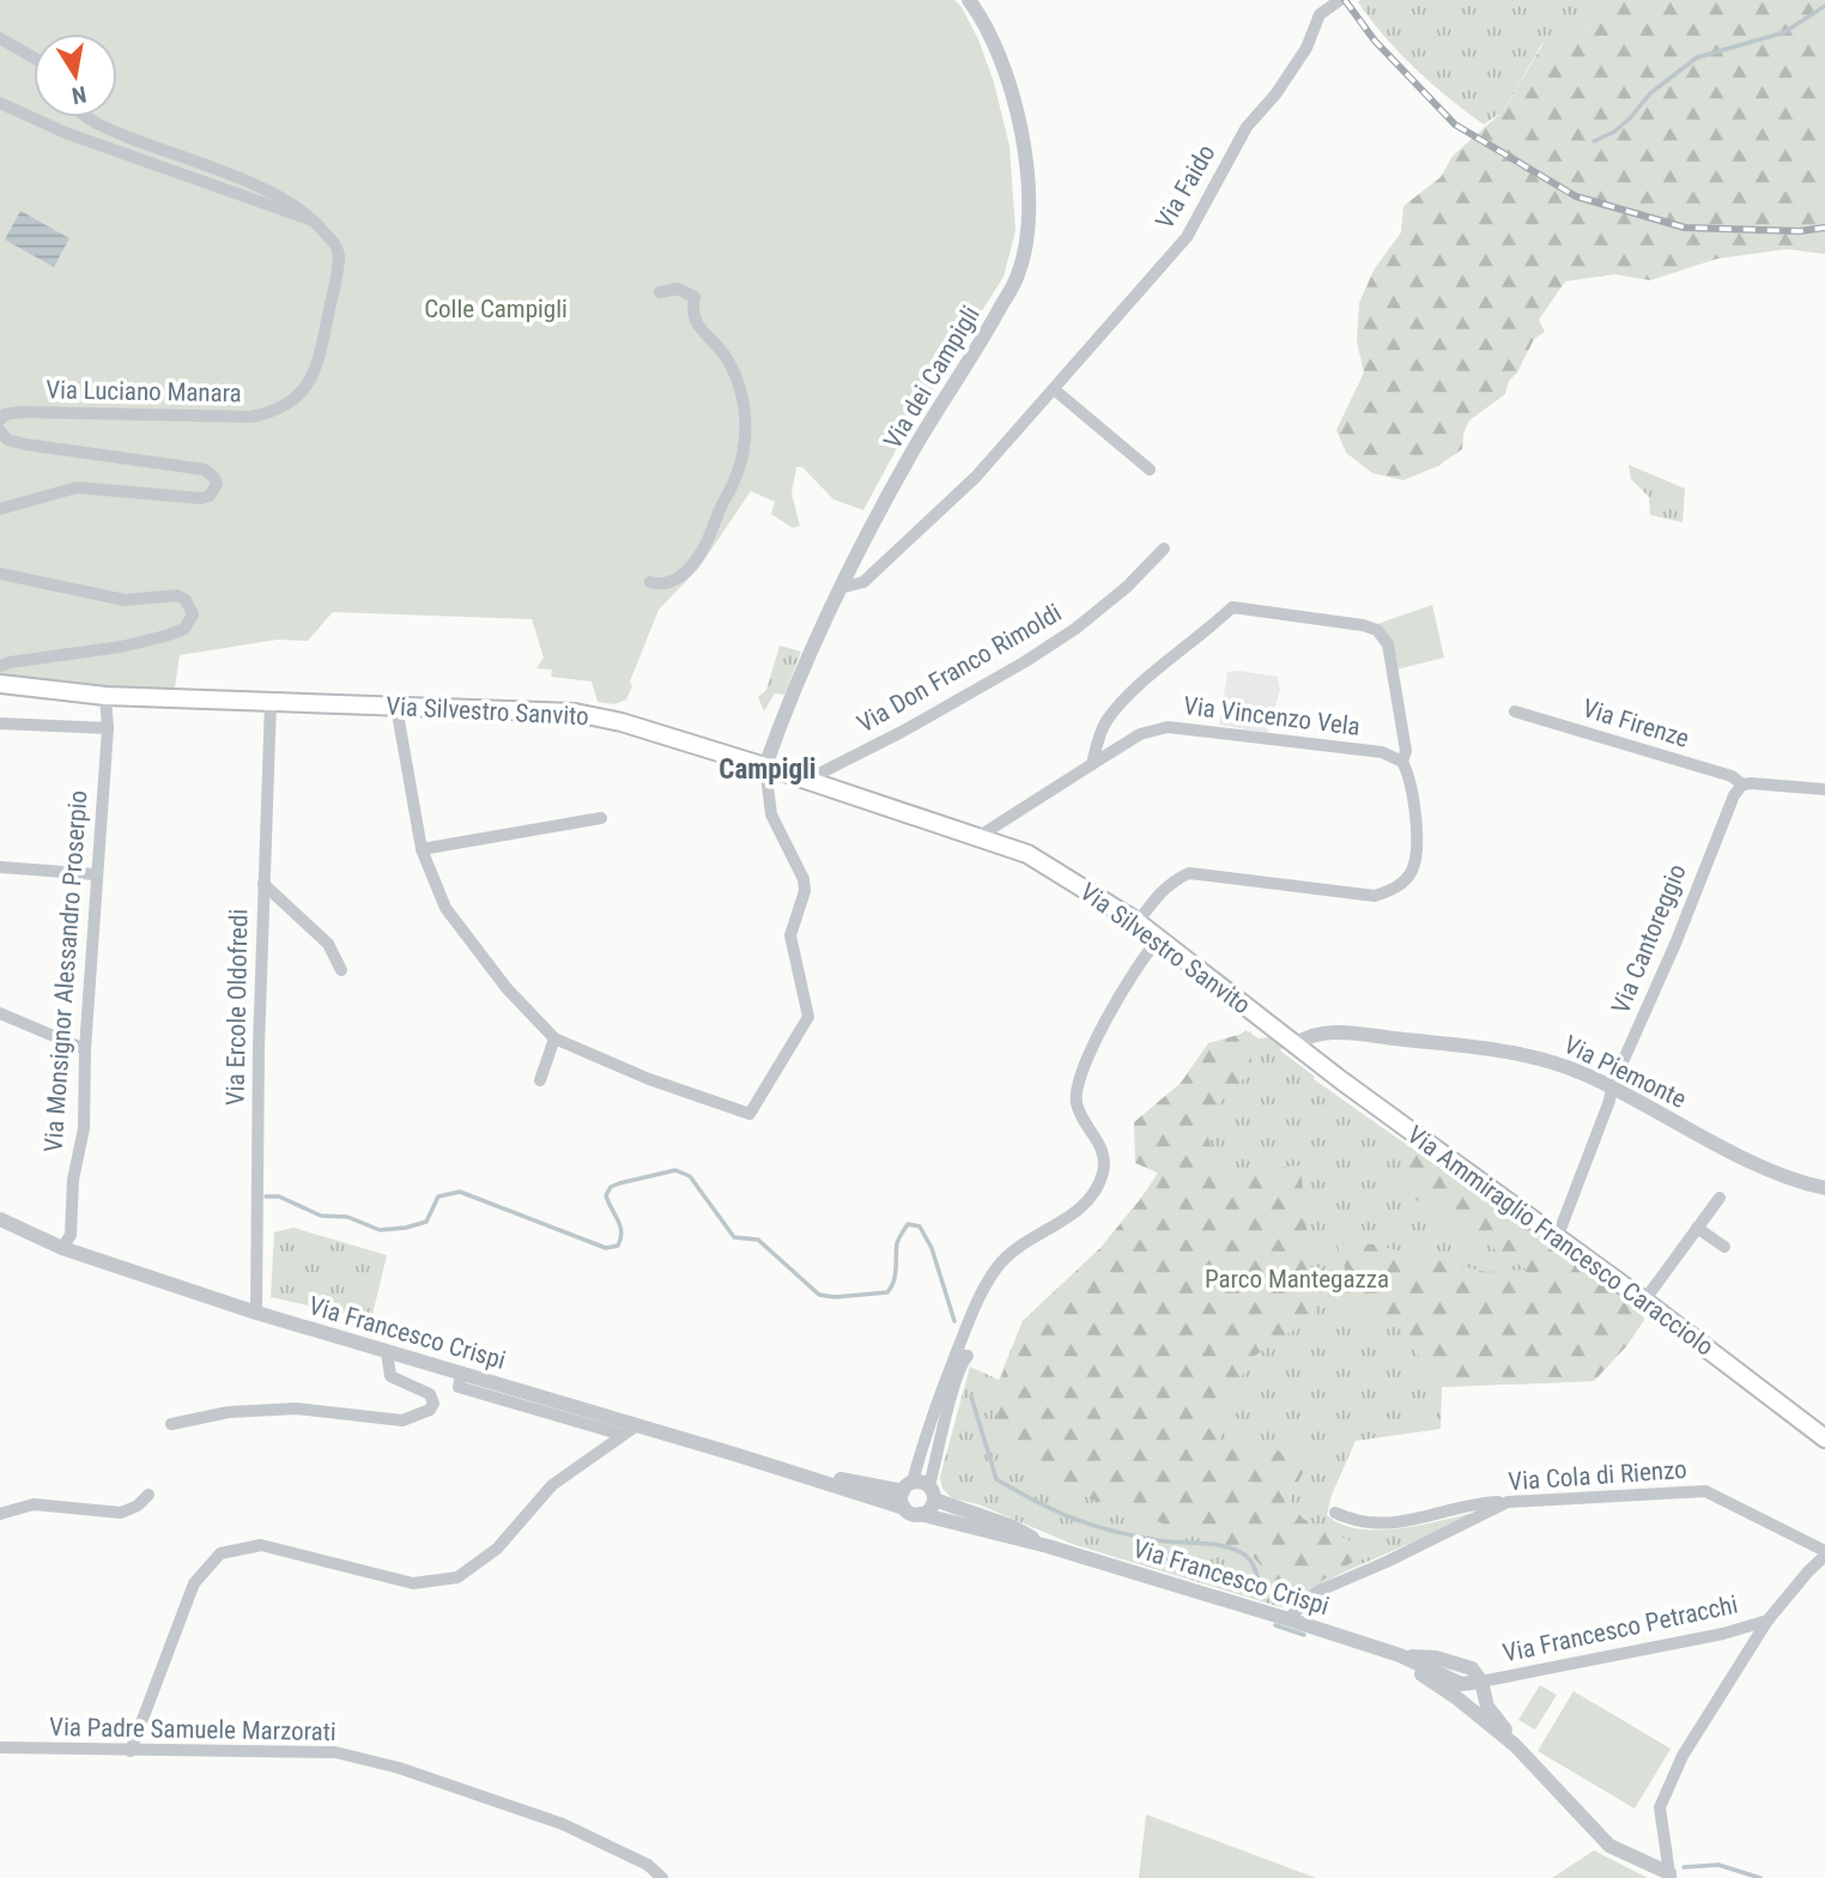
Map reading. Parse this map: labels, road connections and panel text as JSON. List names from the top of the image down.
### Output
{
  "streets": {
    "main road": ["Via Silvestro Sanvito", "Via Ammiraglio Francesco Caracciolo"],
    "street": [
      "Via Faido",
      "Via dei Campigli",
      "Via Luciano Manara",
      "Via Don Franco Rimoldi",
      "Via Vincenzo Vela",
      "Via Firenze",
      "Via Cantoreggio",
      "Via Monsignor Alessandro Proserpio",
      "Via Ercole Oldofredi",
      "Via Piemonte",
      "Via Francesco Crispi",
      "Via Cola di Rienzo",
      "Via Francesco Petracchi",
      "Via Padre Samuele Marzorati"
    ]
  },
  "crossings": [
    ["Via Faido", "Via dei Campigli"],
    ["Via dei Campigli", "Via Silvestro Sanvito"],
    ["Via Don Franco Rimoldi", "Via Silvestro Sanvito"],
    ["Via Silvestro Sanvito", "Via Vincenzo Vela"],
    ["Via Silvestro Sanvito", "Via Monsignor Alessandro Proserpio"],
    ["Via Silvestro Sanvito", "Via Ercole Oldofredi"],
    ["Via Silvestro Sanvito", "Via Piemonte"],
    ["Via Silvestro Sanvito", "Via Ammiraglio Francesco Caracciolo"],
    ["Via Firenze", "Via Cantoreggio"],
    ["Via Cantoreggio", "Via Piemonte"],
    ["Via Cantoreggio", "Via Ammiraglio Francesco Caracciolo"],
    ["Via Monsignor Alessandro Proserpio", "Via Francesco Crispi"],
    ["Via Ercole Oldofredi", "Via Francesco Crispi"],
    ["Via Piemonte", "Via Ammiraglio Francesco Caracciolo"],
    ["Via Francesco Crispi", "Via Cola di Rienzo"],
    ["Via Francesco Crispi", "Via Francesco Petracchi"]
  ],
  "districts": ["Campigli"],
  "parks": ["Colle Campigli", "Parco Mantegazza"],
  "north": "bottom"
}
